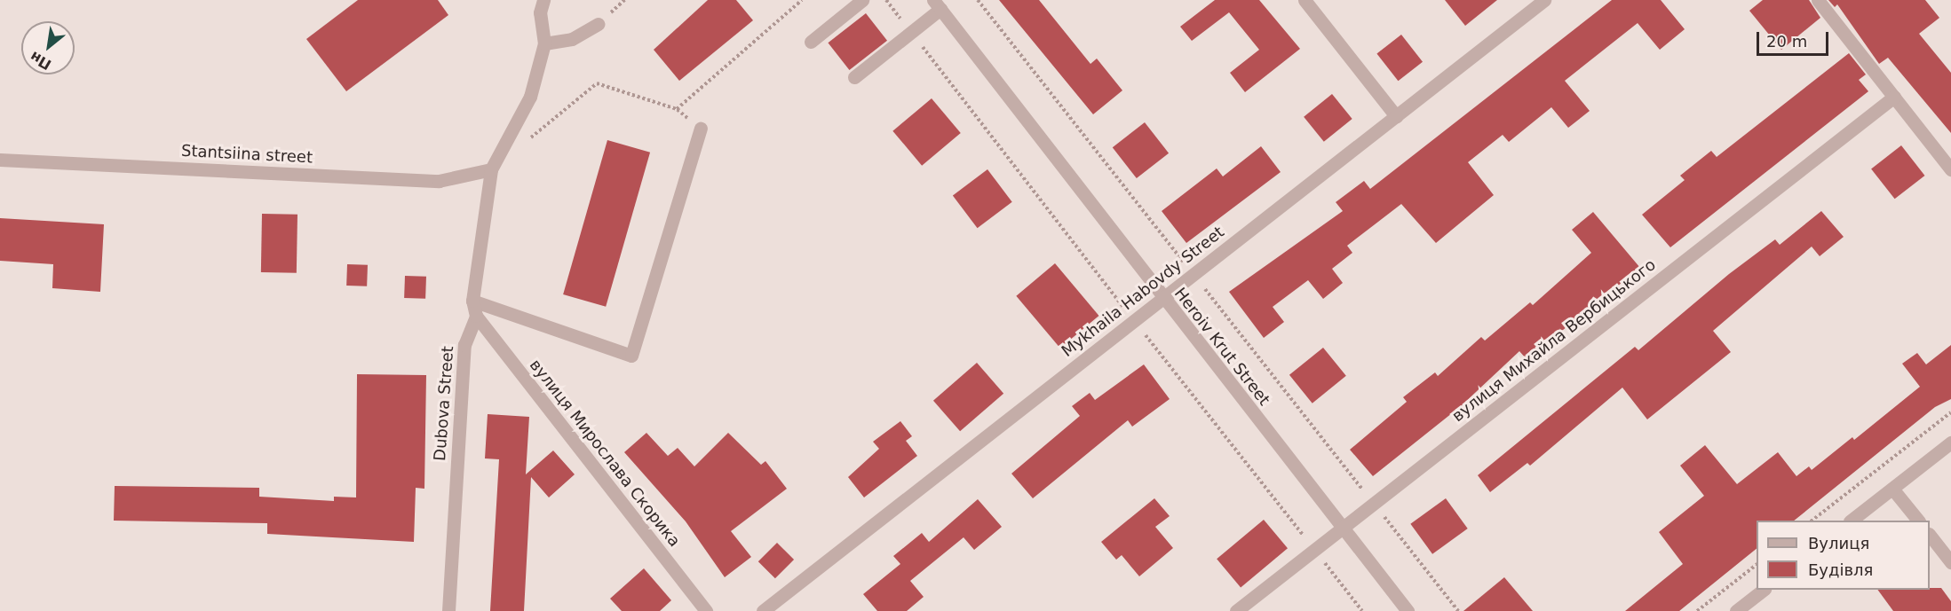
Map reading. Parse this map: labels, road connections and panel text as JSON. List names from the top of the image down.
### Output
{
  "streets": {
    "street": [
      "Stantsiina street",
      "Mykhaila Habovdy Street",
      "вулиця Михайла Вербицького",
      "Heroiv Krut Street",
      "Dubova Street",
      "вулиця Мирослава Скорика"
    ]
  },
  "crossings": [
    ["Mykhaila Habovdy Street", "Heroiv Krut Street"],
    ["вулиця Михайла Вербицького", "Heroiv Krut Street"],
    ["Dubova Street", "вулиця Мирослава Скорика"]
  ],
  "legend": ["Вулиця", "Будівля"],
  "scale_bar": "20 m",
  "north": "bottom left"
}
